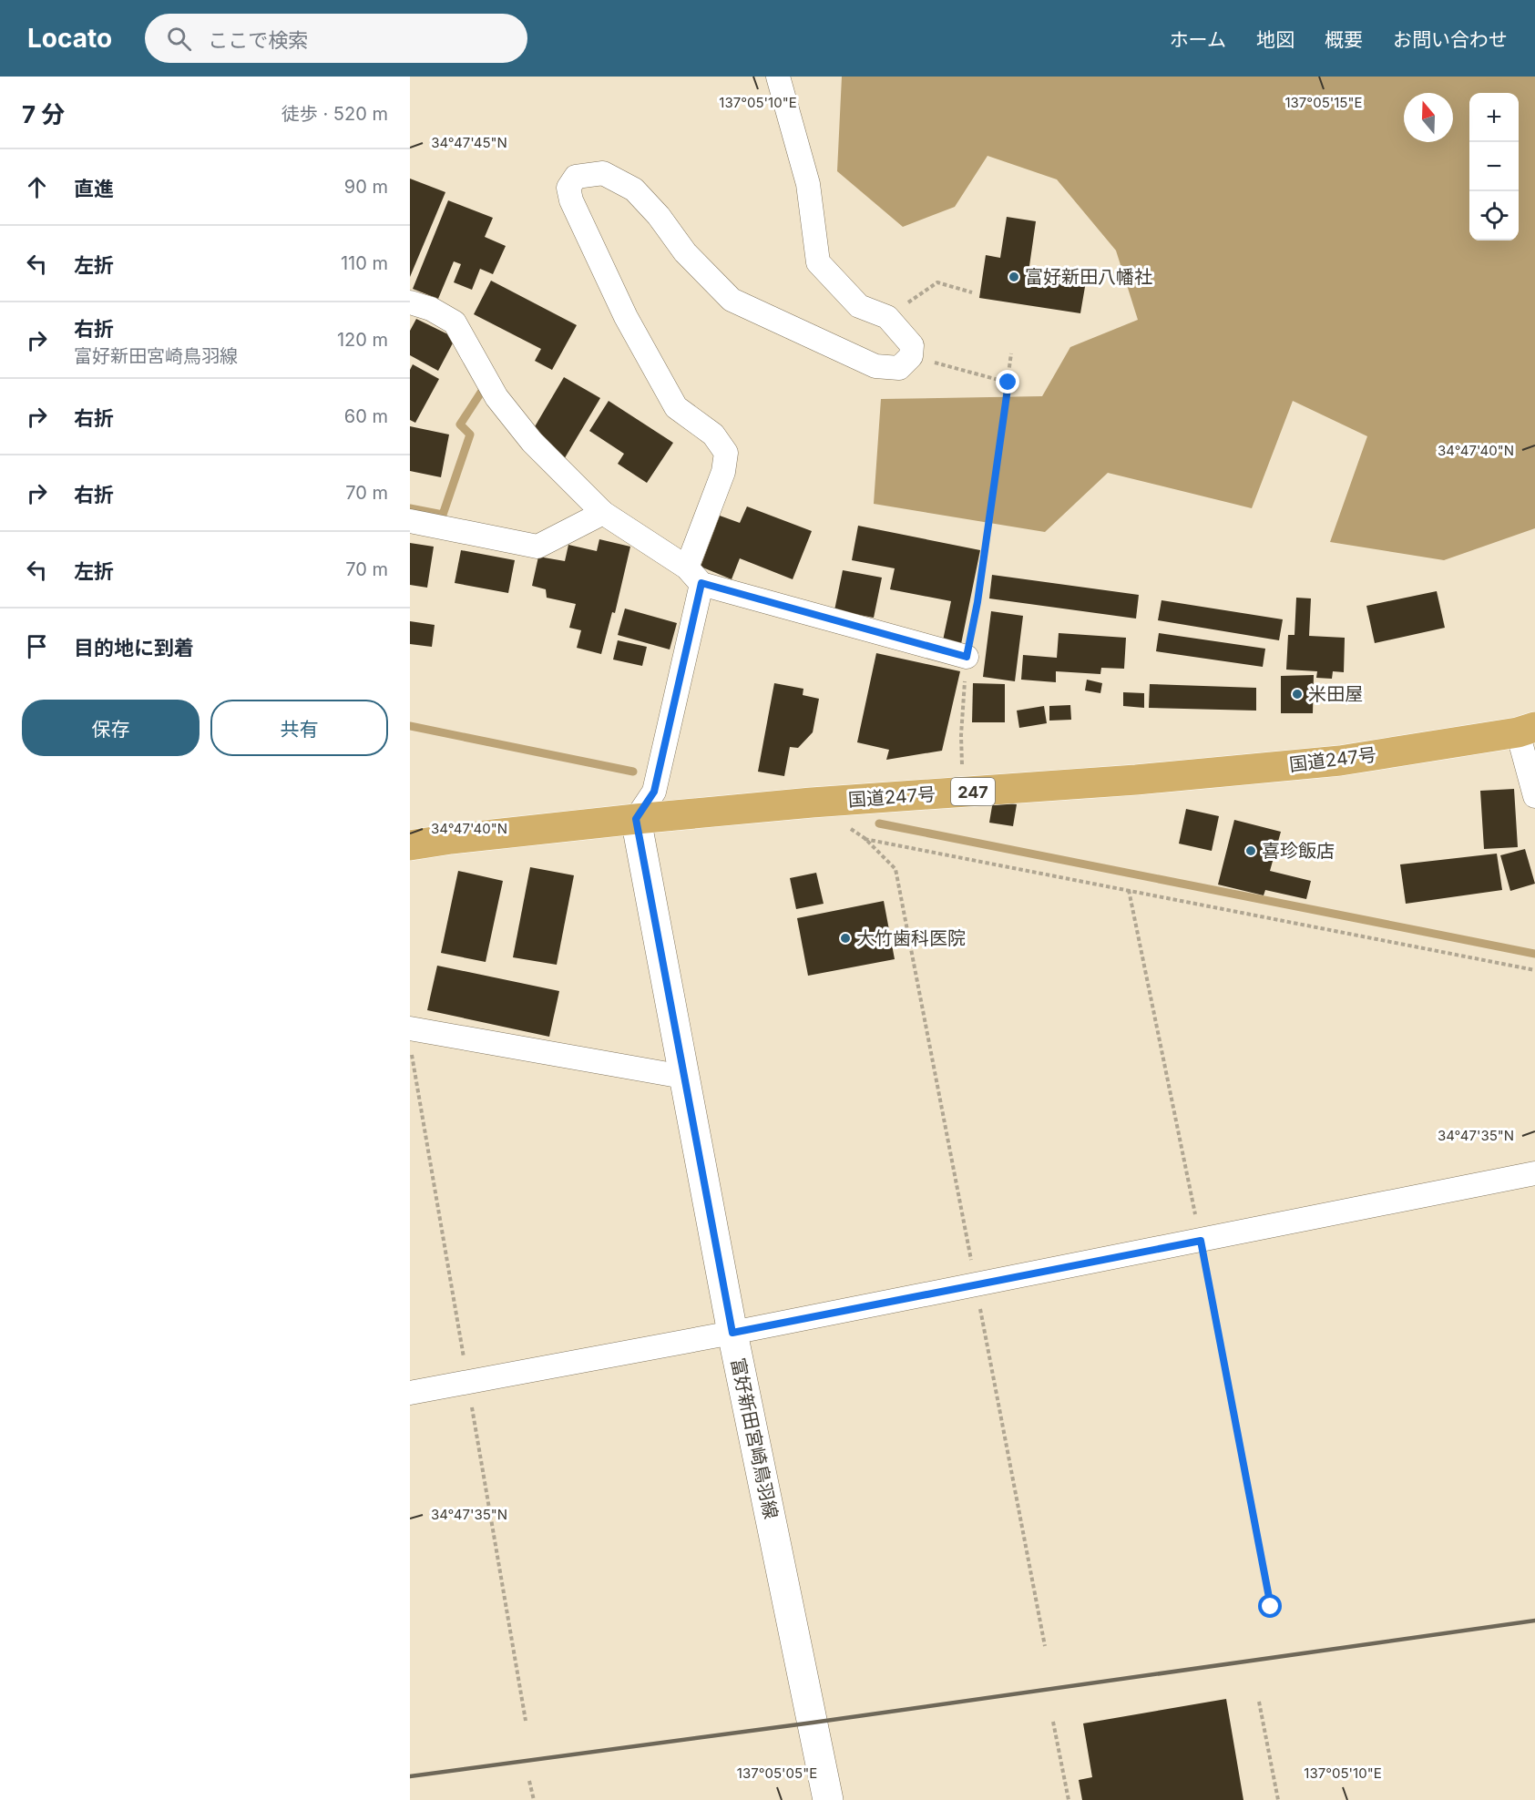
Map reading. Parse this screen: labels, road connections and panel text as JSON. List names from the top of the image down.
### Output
{
  "streets": {
    "highway": ["国道247号", "247"],
    "main road": ["富好新田宮崎鳥羽線"]
  },
  "crossings": [
    ["国道247号", "富好新田宮崎鳥羽線"]
  ],
  "places": [
    "富好新田八幡社",
    "米田屋",
    "喜珍飯店",
    "大竹歯科医院"
  ],
  "north": "top",
  "page": {
    "header": "Locato",
    "search": "ここで検索",
    "nav": [
      "ホーム",
      "地図",
      "概要",
      "お問い合わせ"
    ],
    "heading": ["7 分", "徒歩 · 520 m"],
    "map_buttons": ["+", "−"],
    "list": [
      ["直進", "90 m"],
      ["左折", "110 m"],
      ["右折", "富好新田宮崎鳥羽線", "120 m"],
      ["右折", "60 m"],
      ["右折", "70 m"],
      ["左折", "70 m"],
      "目的地に到着"
    ],
    "buttons": ["保存", "共有"]
  },
  "coordinates": [
    "137°05'10\"E",
    "137°05'15\"E",
    "34°47'45\"N",
    "34°47'40\"N",
    "34°47'35\"N",
    "137°05'05\"E"
  ]
}
